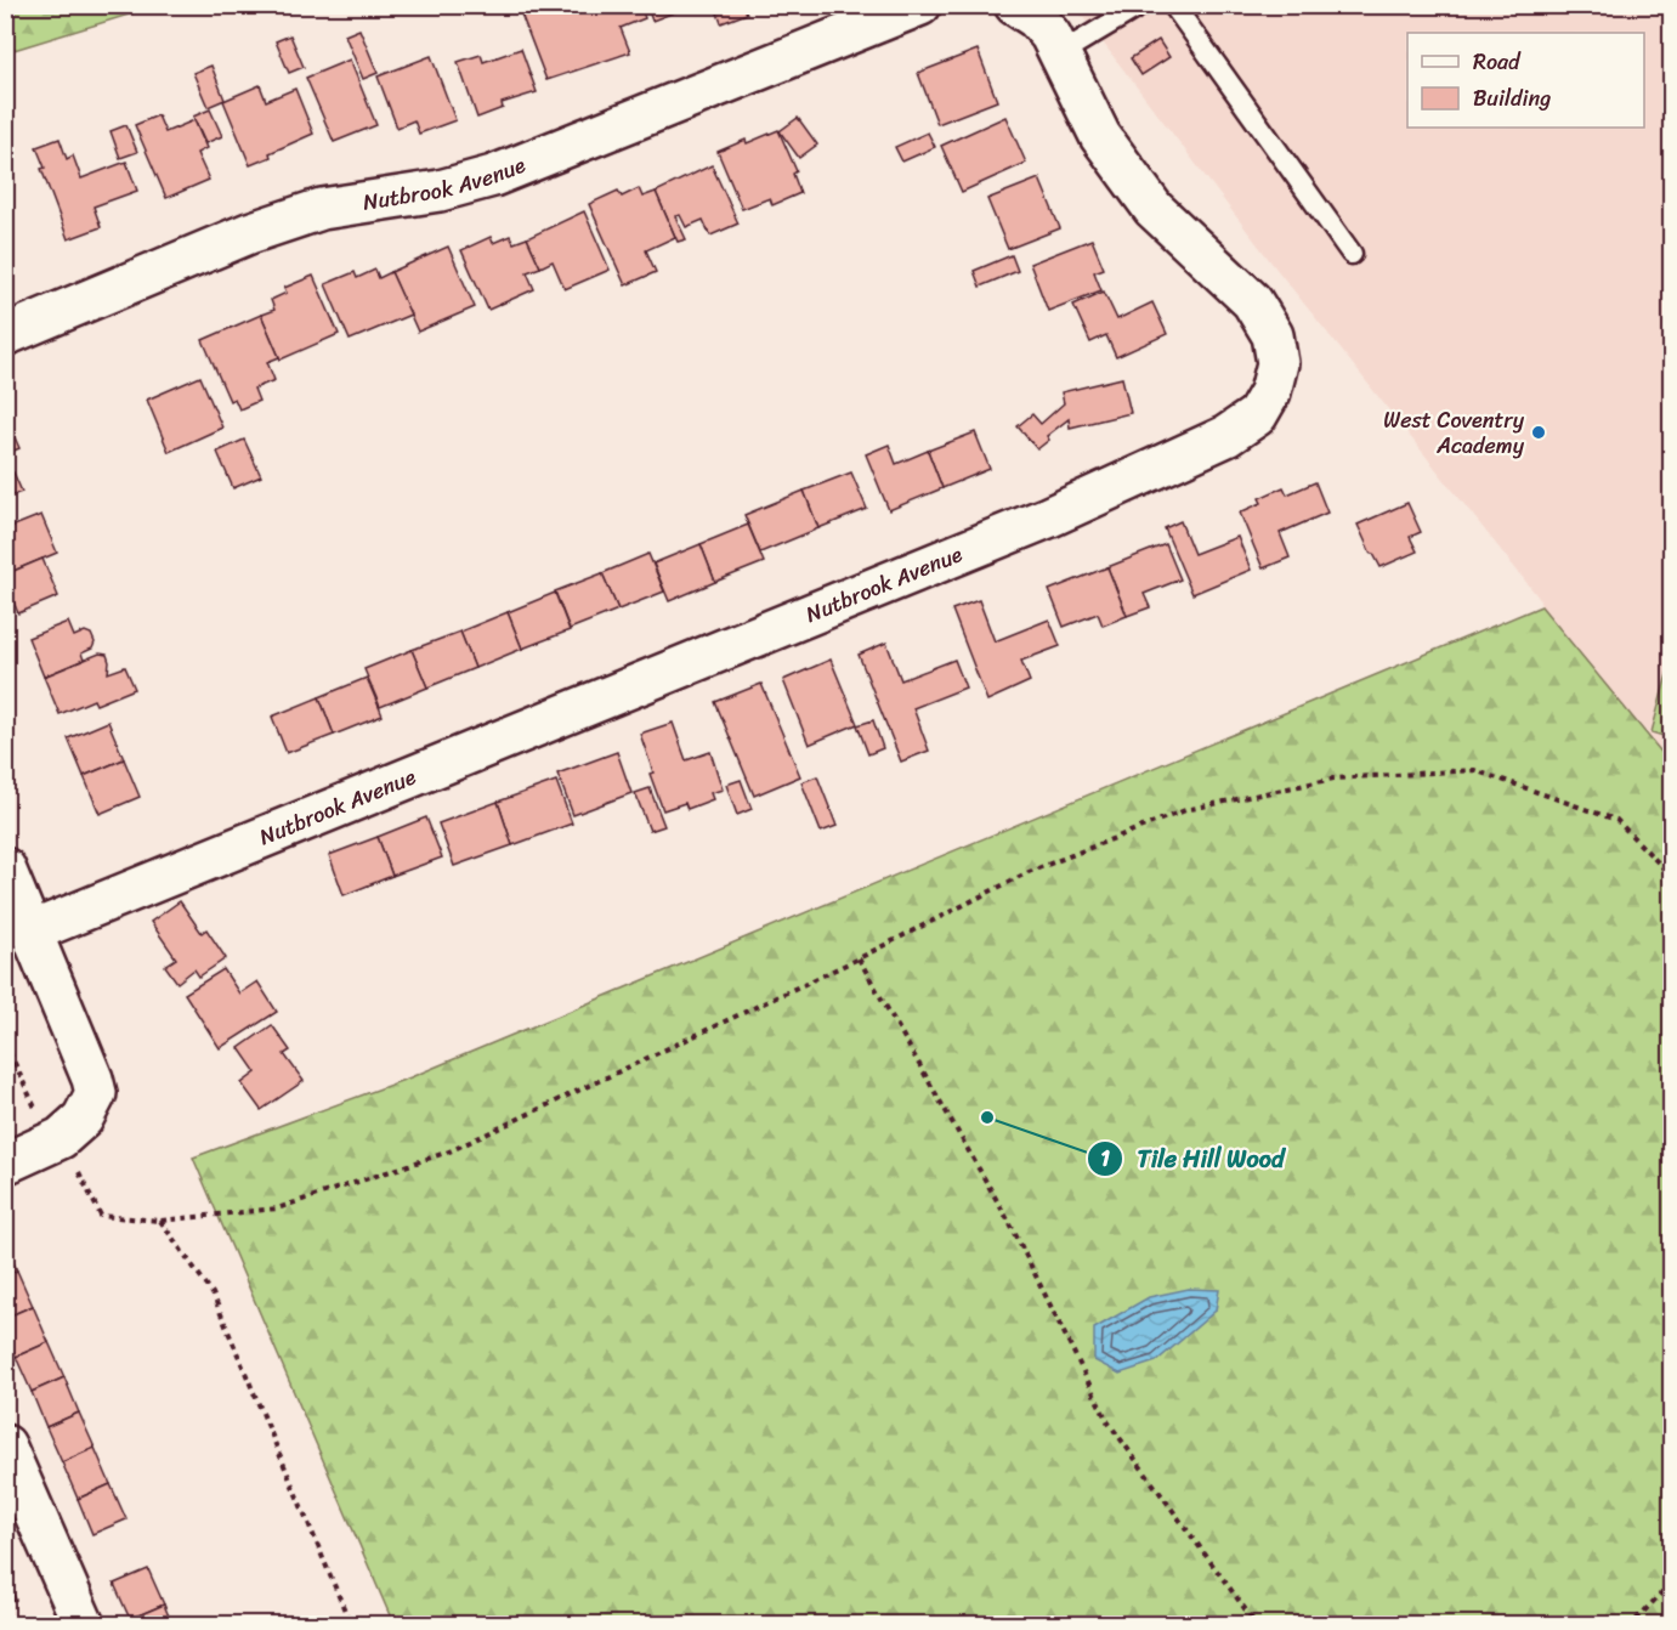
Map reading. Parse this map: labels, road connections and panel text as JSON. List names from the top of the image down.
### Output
{
  "streets": {
    "street": ["Nutbrook Avenue"]
  },
  "places": ["West Coventry Academy", "Tile Hill Wood"],
  "legend": ["Road", "Building"]
}
